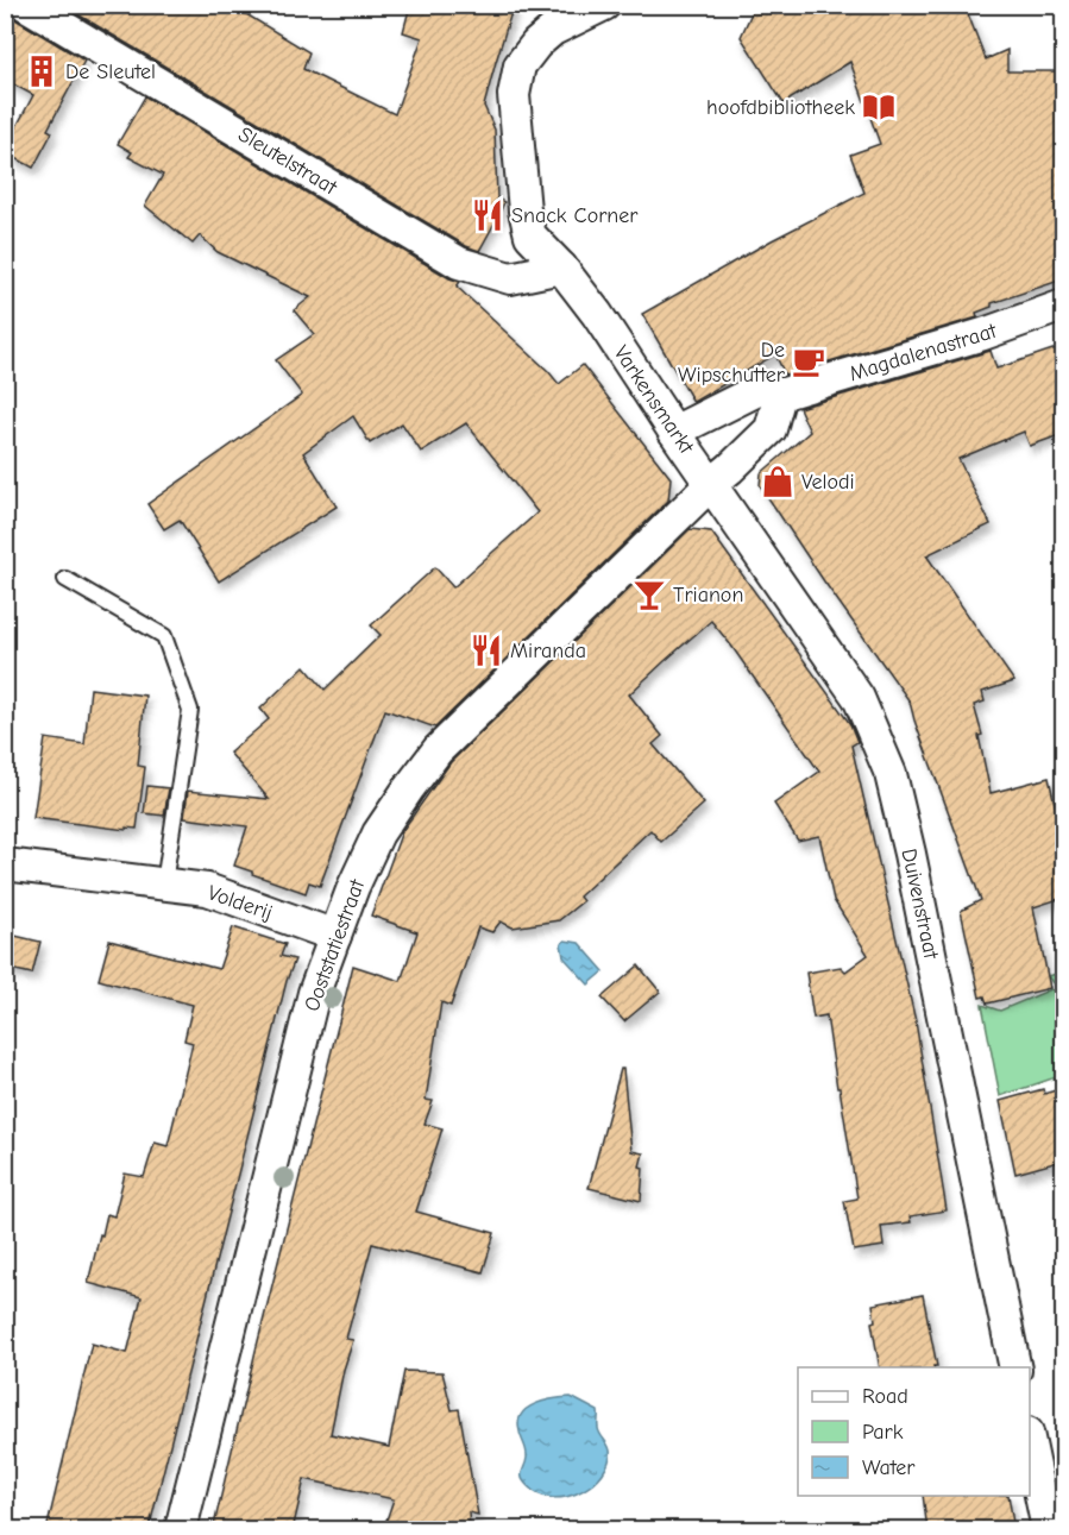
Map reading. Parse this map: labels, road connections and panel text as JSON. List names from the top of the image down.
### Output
{
  "streets": {
    "street": [
      "Sleutelstraat",
      "Magdalenastraat",
      "Varkensmarkt",
      "Volderij",
      "Duivenstraat",
      "Ooststatiestraat"
    ]
  },
  "crossings": [
    ["Sleutelstraat", "Varkensmarkt"],
    ["Magdalenastraat", "Varkensmarkt"],
    ["Varkensmarkt", "Duivenstraat"],
    ["Varkensmarkt", "Ooststatiestraat"],
    ["Volderij", "Ooststatiestraat"],
    ["Duivenstraat", "Ooststatiestraat"]
  ],
  "places": {
    "building": ["De Sleutel"],
    "library": ["hoofdbibliotheek"],
    "restaurant": ["Snack Corner", "Miranda"],
    "cafe": ["De Wipschutter"],
    "shop": ["Velodi"],
    "bar": ["Trianon"]
  },
  "legend": ["Road", "Park", "Water"]
}
